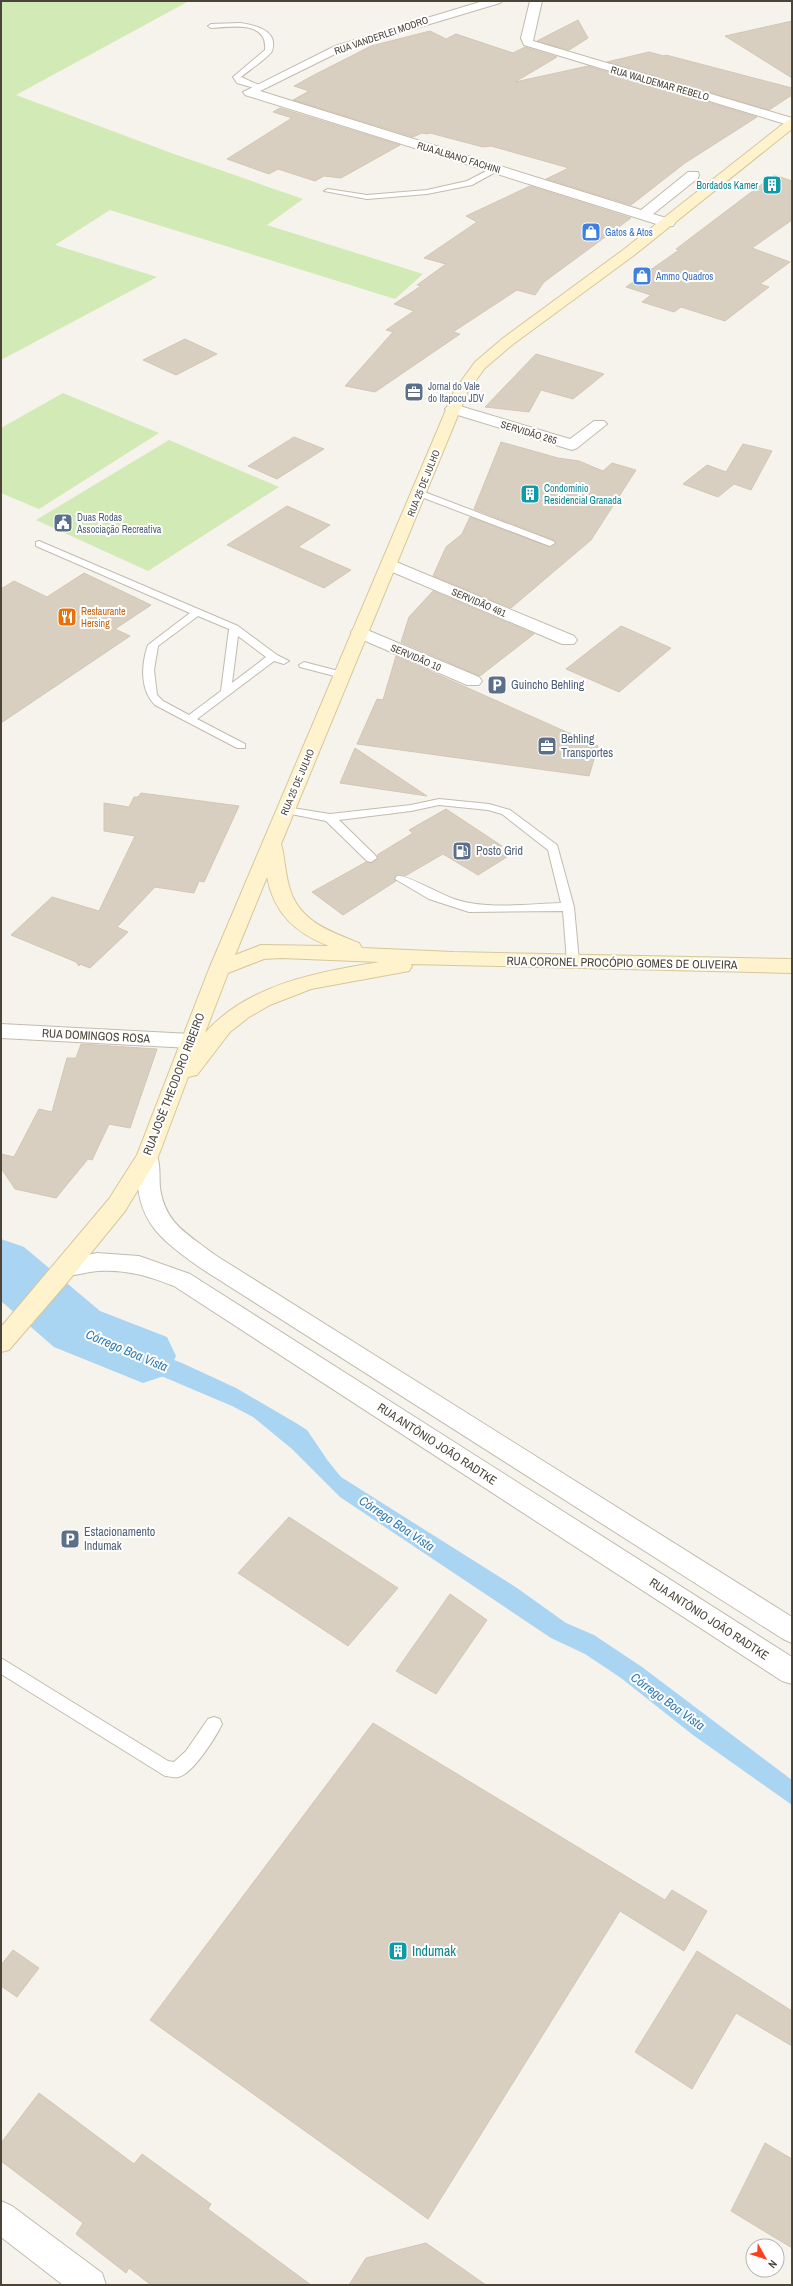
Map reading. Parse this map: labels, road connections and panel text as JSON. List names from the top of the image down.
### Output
{
  "streets": {
    "main road": ["RUA 25 DE JULHO", "RUA CORONEL PROCÓPIO GOMES DE OLIVEIRA", "RUA JOSÉ THEODORO RIBEIRO"],
    "street": [
      "RUA VANDERLEI MODRO",
      "RUA WALDEMAR REBELO",
      "RUA ALBANO FACHINI",
      "SERVIDÃO 265",
      "SERVIDÃO 491",
      "SERVIDÃO 10",
      "RUA DOMINGOS ROSA",
      "RUA ANTÔNIO JOÃO RADTKE"
    ]
  },
  "crossings": [
    ["RUA VANDERLEI MODRO", "RUA ALBANO FACHINI"],
    ["RUA WALDEMAR REBELO", "RUA 25 DE JULHO"],
    ["RUA ALBANO FACHINI", "RUA 25 DE JULHO"],
    ["SERVIDÃO 265", "RUA 25 DE JULHO"],
    ["RUA 25 DE JULHO", "SERVIDÃO 491"],
    ["RUA 25 DE JULHO", "SERVIDÃO 10"],
    ["RUA 25 DE JULHO", "RUA CORONEL PROCÓPIO GOMES DE OLIVEIRA"],
    ["RUA 25 DE JULHO", "RUA JOSÉ THEODORO RIBEIRO"],
    ["RUA CORONEL PROCÓPIO GOMES DE OLIVEIRA", "RUA JOSÉ THEODORO RIBEIRO"],
    ["RUA DOMINGOS ROSA", "RUA JOSÉ THEODORO RIBEIRO"],
    ["RUA JOSÉ THEODORO RIBEIRO", "RUA ANTÔNIO JOÃO RADTKE"]
  ],
  "water": ["Córrego Boa Vista"],
  "places": {
    "building": ["Bordados Kamer", "Condomínio Residencial Granada", "Indumak"],
    "shop": ["Gatos & Atos", "Ammo Quadros"],
    "office": ["Jornal do Vale do Itapocu JDV", "Behling Transportes"],
    "public building": ["Duas Rodas Associação Recreativa"],
    "restaurant": ["Restaurante Hersing"],
    "parking": ["Guincho Behling", "Estacionamento Indumak"],
    "fuel station": ["Posto Grid"]
  },
  "north": "bottom right"
}
